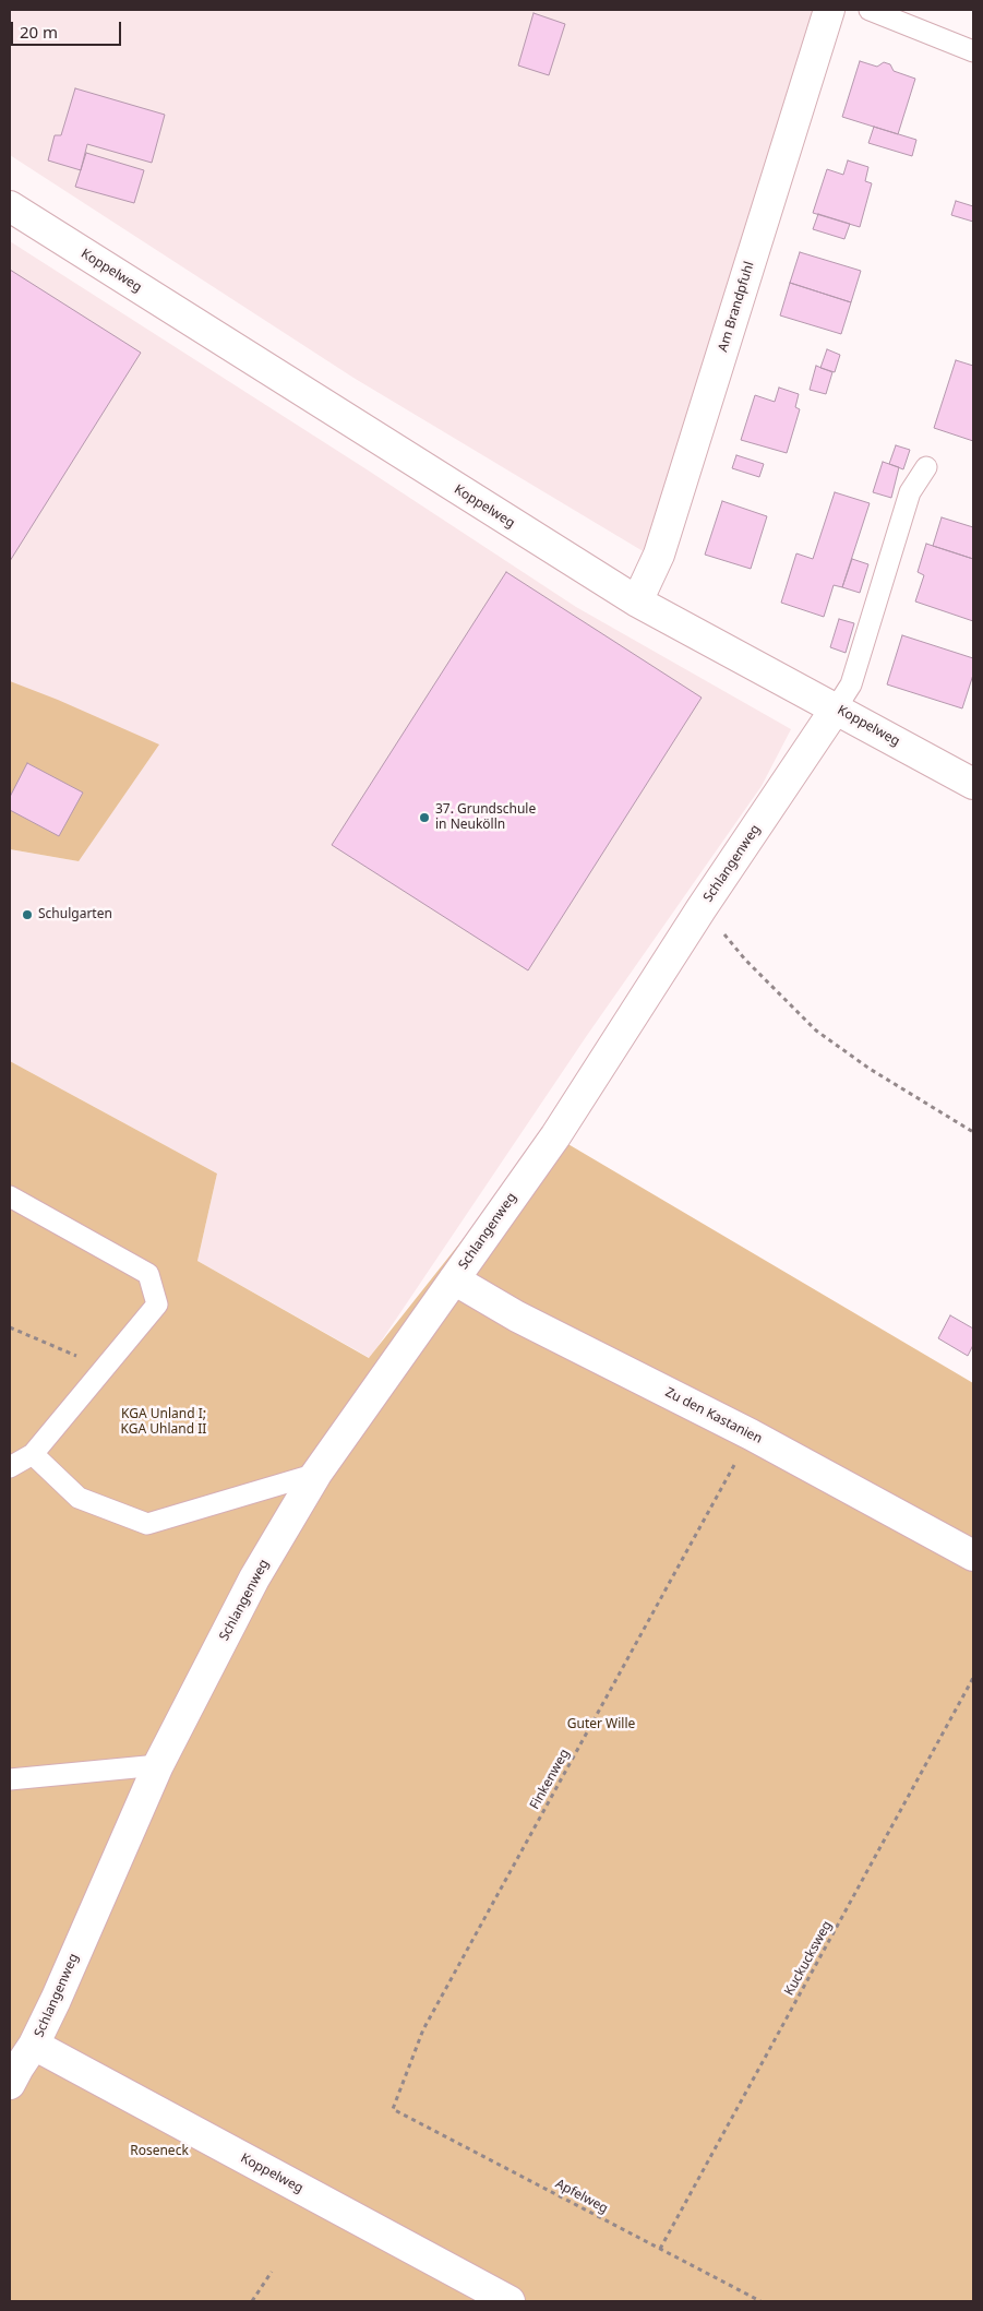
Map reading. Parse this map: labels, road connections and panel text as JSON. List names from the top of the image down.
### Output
{
  "streets": {
    "street": [
      "Koppelweg",
      "Am Brandpfuhl",
      "Schlangenweg",
      "Zu den Kastanien"
    ],
    "path": ["Finkenweg", "Kuckucksweg", "Apfelweg"]
  },
  "crossings": [
    ["Koppelweg", "Am Brandpfuhl"],
    ["Koppelweg", "Schlangenweg"],
    ["Schlangenweg", "Zu den Kastanien"],
    ["Zu den Kastanien", "Finkenweg"],
    ["Finkenweg", "Apfelweg"],
    ["Kuckucksweg", "Apfelweg"]
  ],
  "parks": ["KGA Unland I; KGA Uhland II", "Guter Wille", "Roseneck"],
  "places": ["37. Grundschule in Neukölln", "Schulgarten"],
  "scale_bar": "20 m"
}
